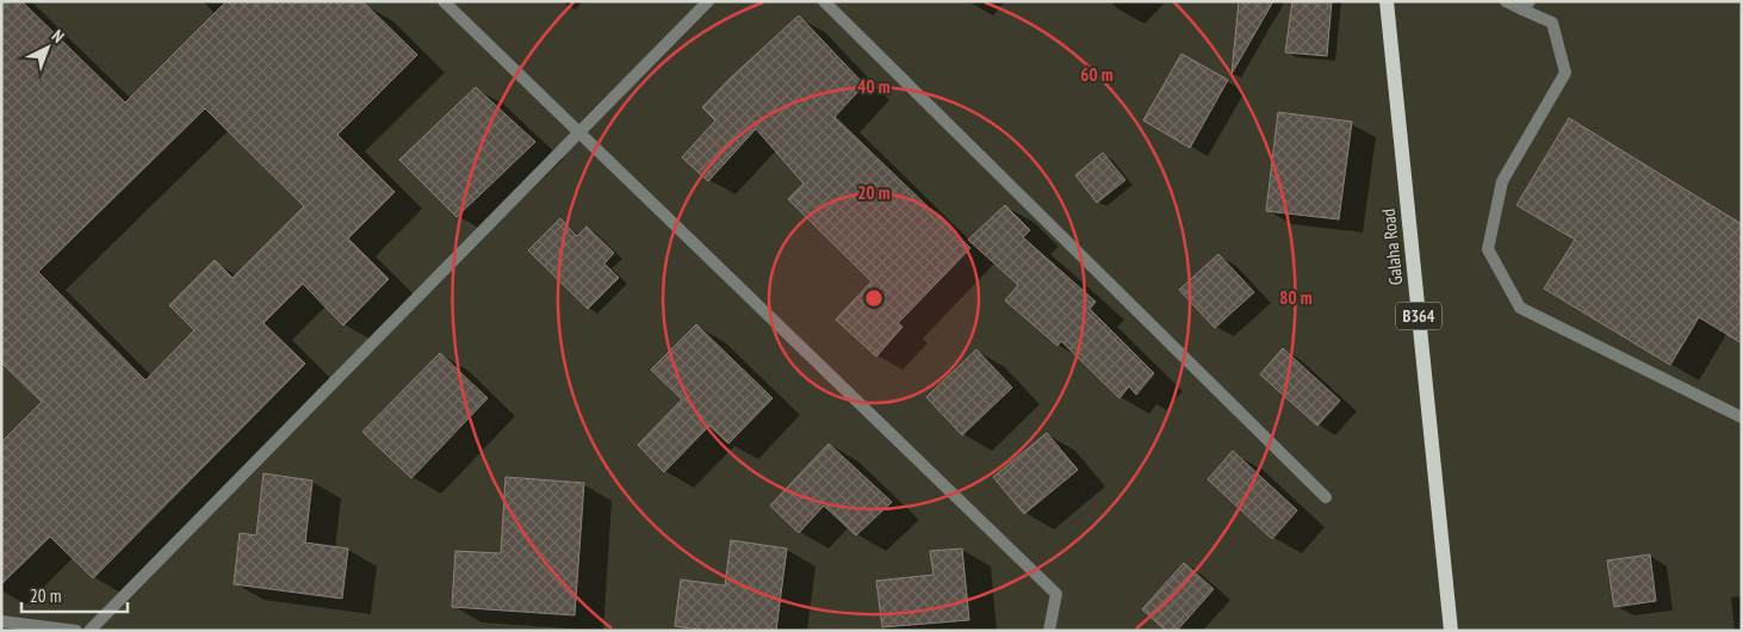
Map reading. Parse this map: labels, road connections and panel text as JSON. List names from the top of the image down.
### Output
{
  "streets": {
    "main road": ["Galaha Road", "B364"]
  },
  "scale_bar": "20 m",
  "north": "top right",
  "rings": [
    "60 m",
    "40 m",
    "20 m",
    "80 m"
  ]
}
